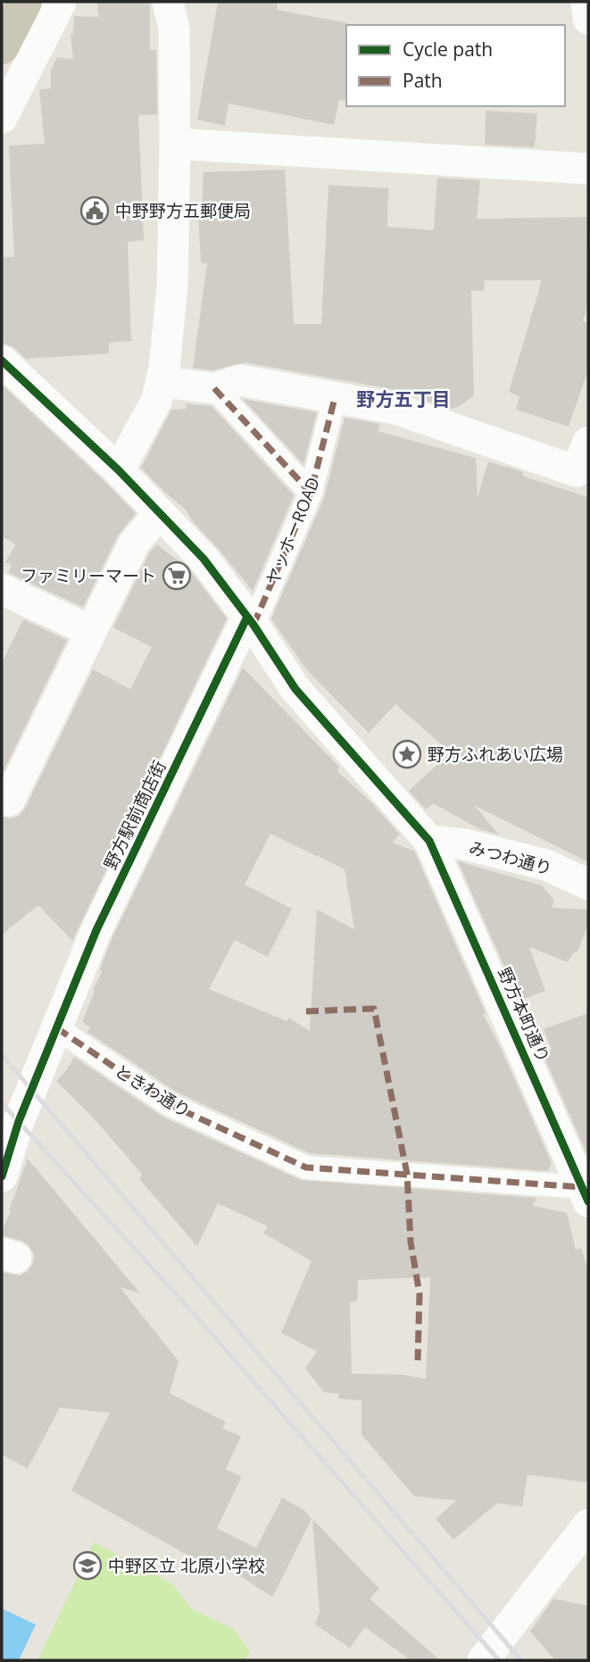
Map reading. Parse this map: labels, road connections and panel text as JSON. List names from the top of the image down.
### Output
{
  "streets": {
    "street": [
      "ヤッホーROAD",
      "野方駅前商店街",
      "みつわ通り",
      "野方本町通り",
      "ときわ通り"
    ]
  },
  "crossings": [
    ["ヤッホーROAD", "野方駅前商店街"],
    ["ヤッホーROAD", "野方本町通り"],
    ["野方駅前商店街", "野方本町通り"],
    ["野方駅前商店街", "ときわ通り"],
    ["みつわ通り", "野方本町通り"],
    ["野方本町通り", "ときわ通り"]
  ],
  "districts": ["野方五丁目"],
  "places": {
    "public building": ["中野野方五郵便局"],
    "supermarket": ["ファミリーマート"],
    "place": ["野方ふれあい広場"],
    "school or university": ["中野区立 北原小学校"]
  },
  "legend": ["Cycle path", "Path"]
}
